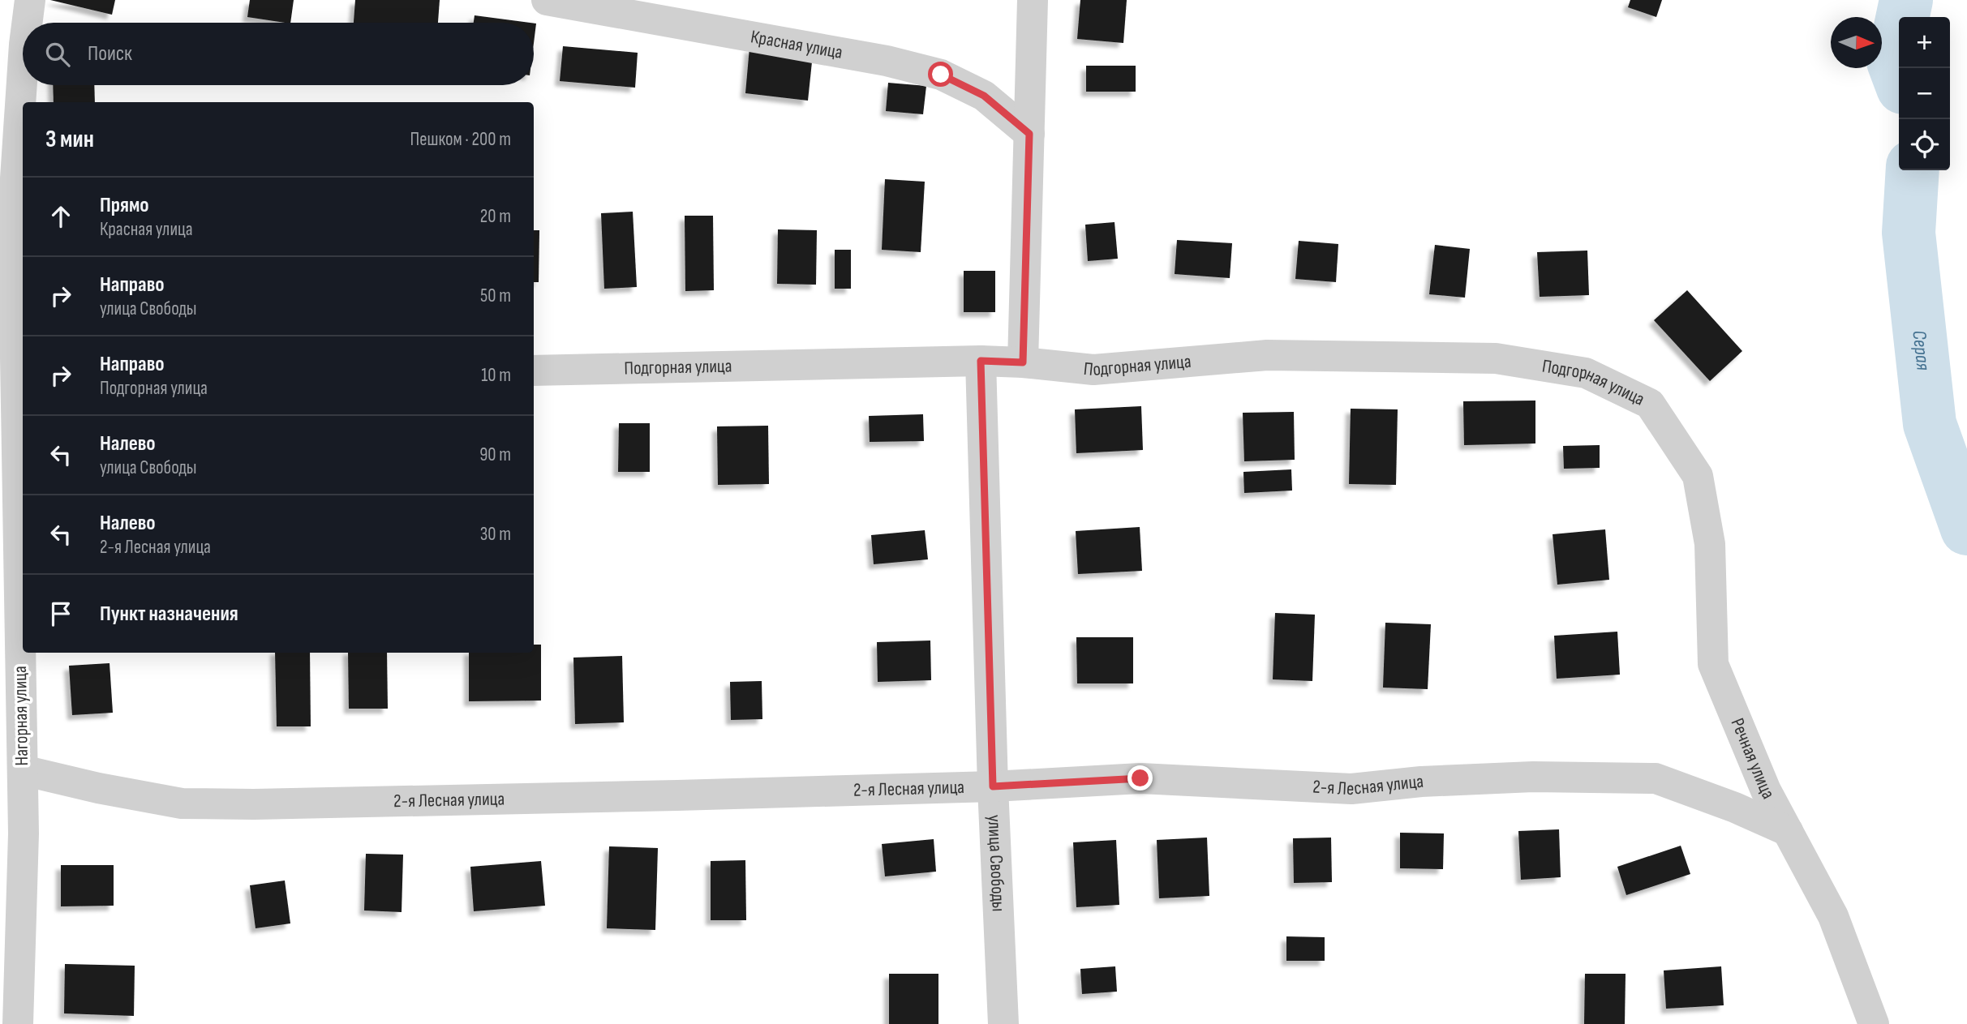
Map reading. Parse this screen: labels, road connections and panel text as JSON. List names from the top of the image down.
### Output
{
  "streets": {
    "street": [
      "Красная улица",
      "Подгорная улица",
      "Нагорная улица",
      "Речная улица",
      "2-я Лесная улица",
      "улица Свободы"
    ]
  },
  "crossings": [
    ["Подгорная улица", "Речная улица"],
    ["Подгорная улица", "улица Свободы"],
    ["Нагорная улица", "2-я Лесная улица"],
    ["Речная улица", "2-я Лесная улица"],
    ["2-я Лесная улица", "улица Свободы"]
  ],
  "water": ["Серая"],
  "north": "right",
  "page": {
    "map_buttons": ["+", "−"],
    "search": "Поиск",
    "heading": ["3 мин", "Пешком · 200 m"],
    "list": [
      ["Прямо", "Красная улица", "20 m"],
      ["Направо", "улица Свободы", "50 m"],
      ["Направо", "Подгорная улица", "10 m"],
      ["Налево", "улица Свободы", "90 m"],
      ["Налево", "2-я Лесная улица", "30 m"],
      "Пункт назначения"
    ]
  }
}
